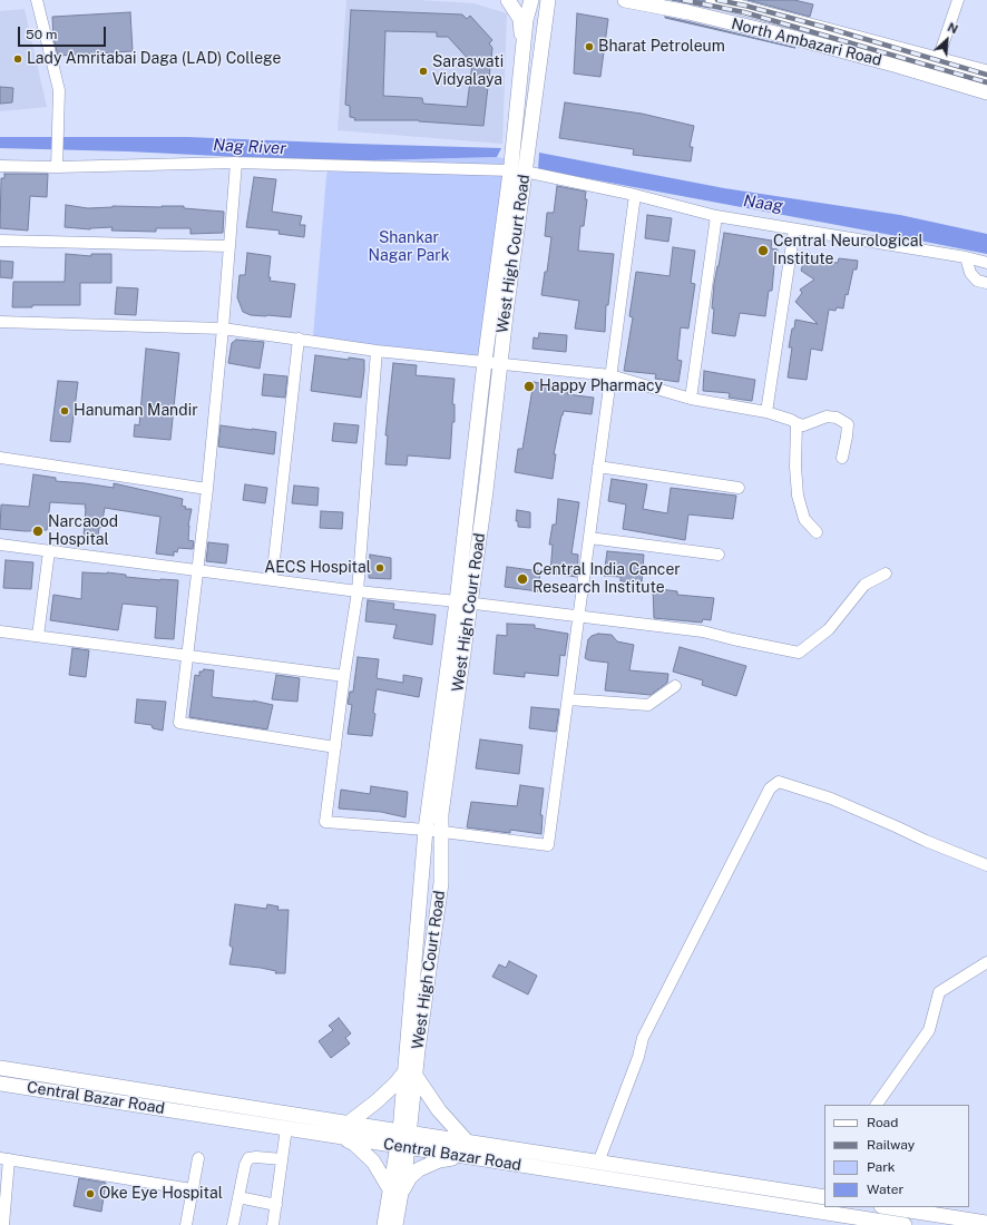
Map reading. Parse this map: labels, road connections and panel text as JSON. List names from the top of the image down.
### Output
{
  "streets": {
    "main road": ["North Ambazari Road", "West High Court Road", "Central Bazar Road"]
  },
  "crossings": [
    ["West High Court Road", "Central Bazar Road"]
  ],
  "water": ["Nag River", "Naag"],
  "parks": ["Shankar Nagar Park"],
  "places": [
    "Bharat Petroleum",
    "Lady Amritabai Daga (LAD) College",
    "Saraswati Vidyalaya",
    "Central Neurological Institute",
    "Happy Pharmacy",
    "Hanuman Mandir",
    "Narcaood Hospital",
    "AECS Hospital",
    "Central India Cancer Research Institute",
    "Oke Eye Hospital"
  ],
  "legend": [
    "Road",
    "Railway",
    "Park",
    "Water"
  ],
  "scale_bar": "50 m",
  "north": "top right"
}
